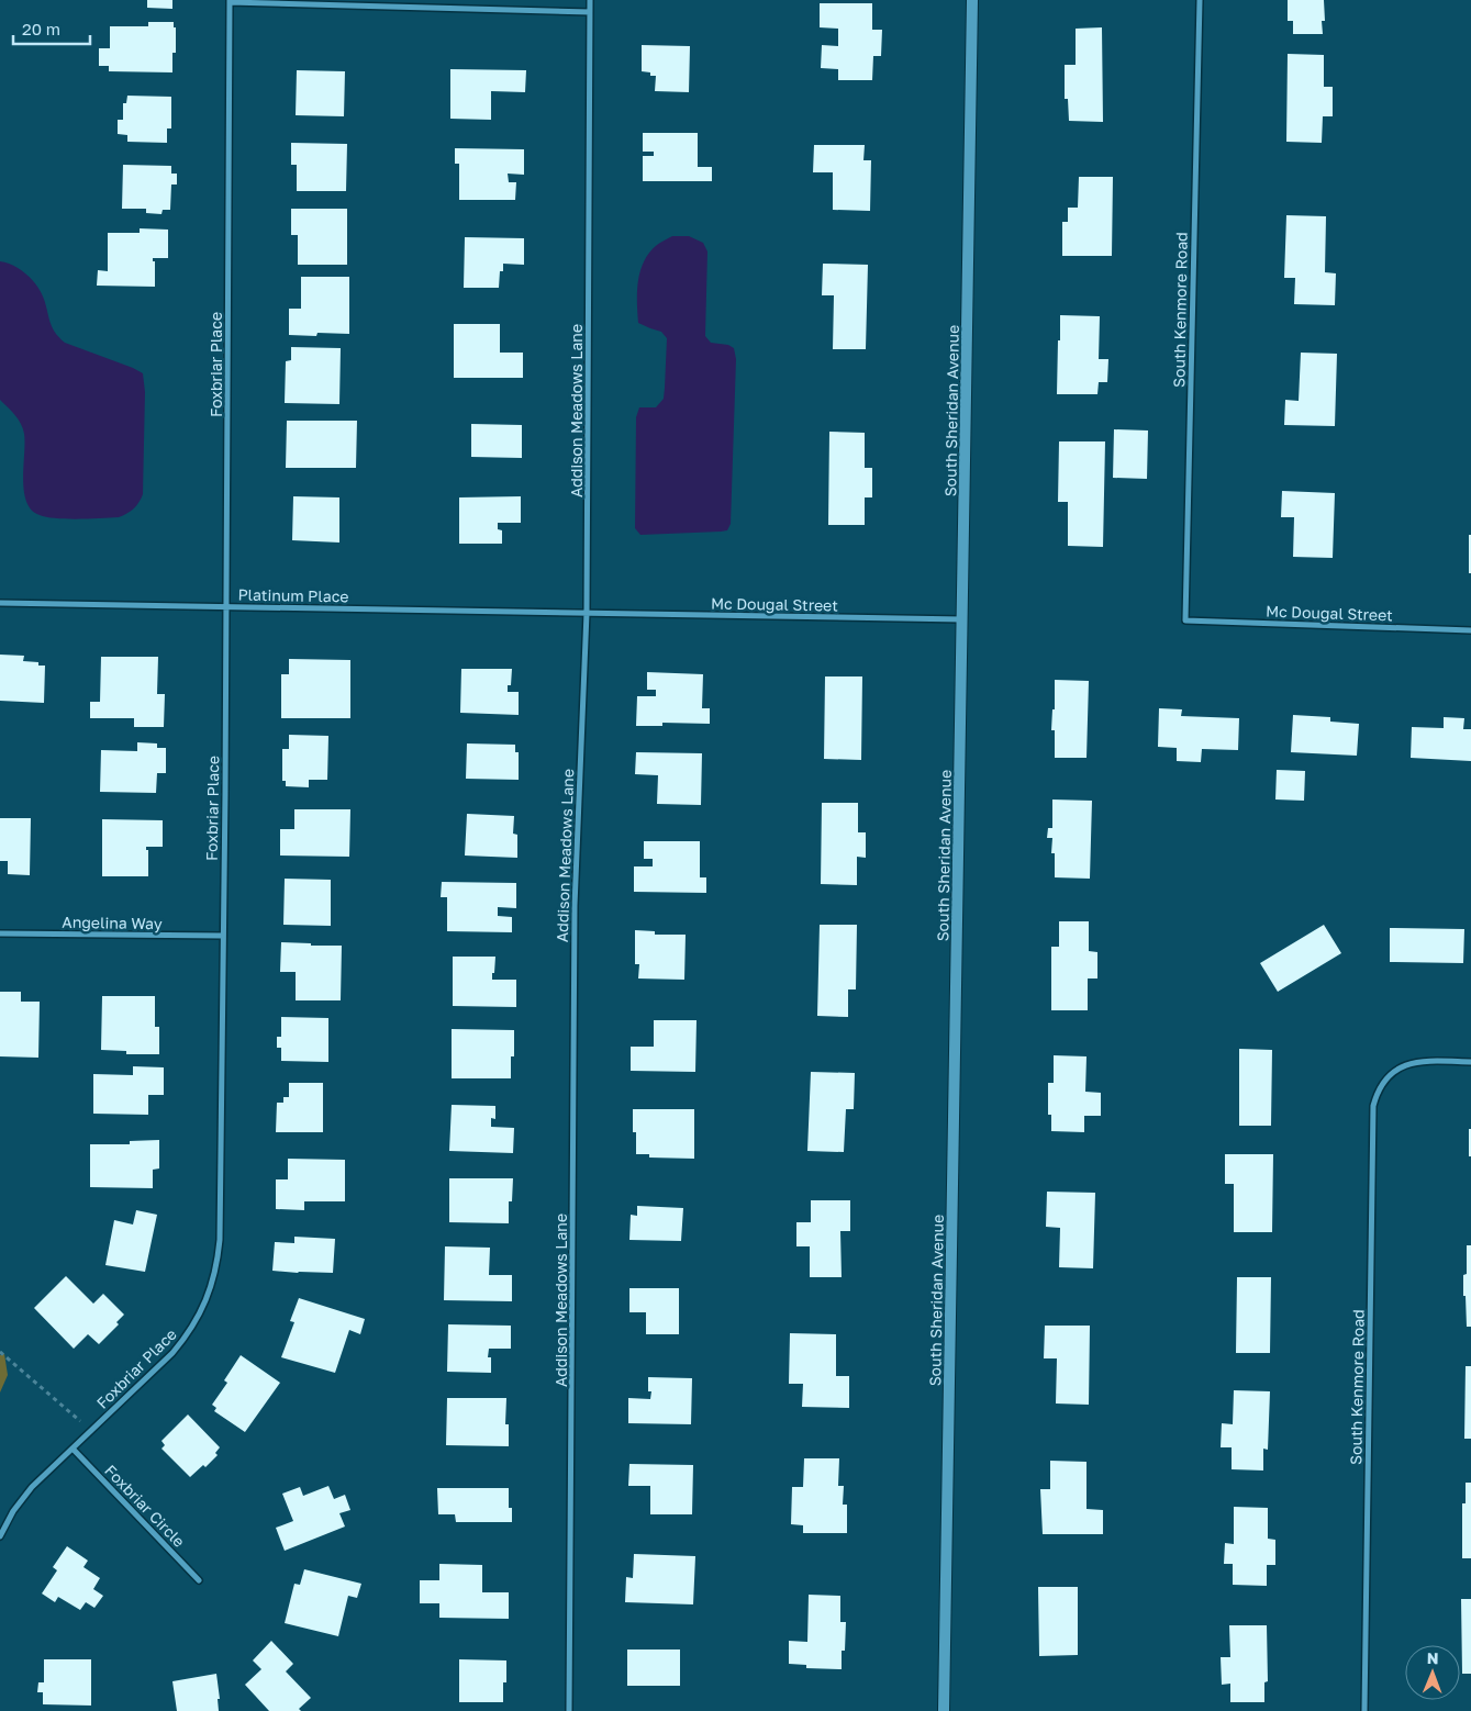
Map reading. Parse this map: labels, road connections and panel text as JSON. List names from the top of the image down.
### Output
{
  "streets": {
    "street": [
      "South Kenmore Road",
      "Foxbriar Place",
      "Addison Meadows Lane",
      "South Sheridan Avenue",
      "Platinum Place",
      "Mc Dougal Street",
      "Angelina Way",
      "Foxbriar Circle"
    ]
  },
  "crossings": [
    ["South Kenmore Road", "Mc Dougal Street"],
    ["Foxbriar Place", "Platinum Place"],
    ["Foxbriar Place", "Angelina Way"],
    ["Foxbriar Place", "Foxbriar Circle"],
    ["Addison Meadows Lane", "Platinum Place"],
    ["Addison Meadows Lane", "Mc Dougal Street"],
    ["South Sheridan Avenue", "Mc Dougal Street"],
    ["Platinum Place", "Mc Dougal Street"]
  ],
  "scale_bar": "20 m",
  "north": "top"
}
